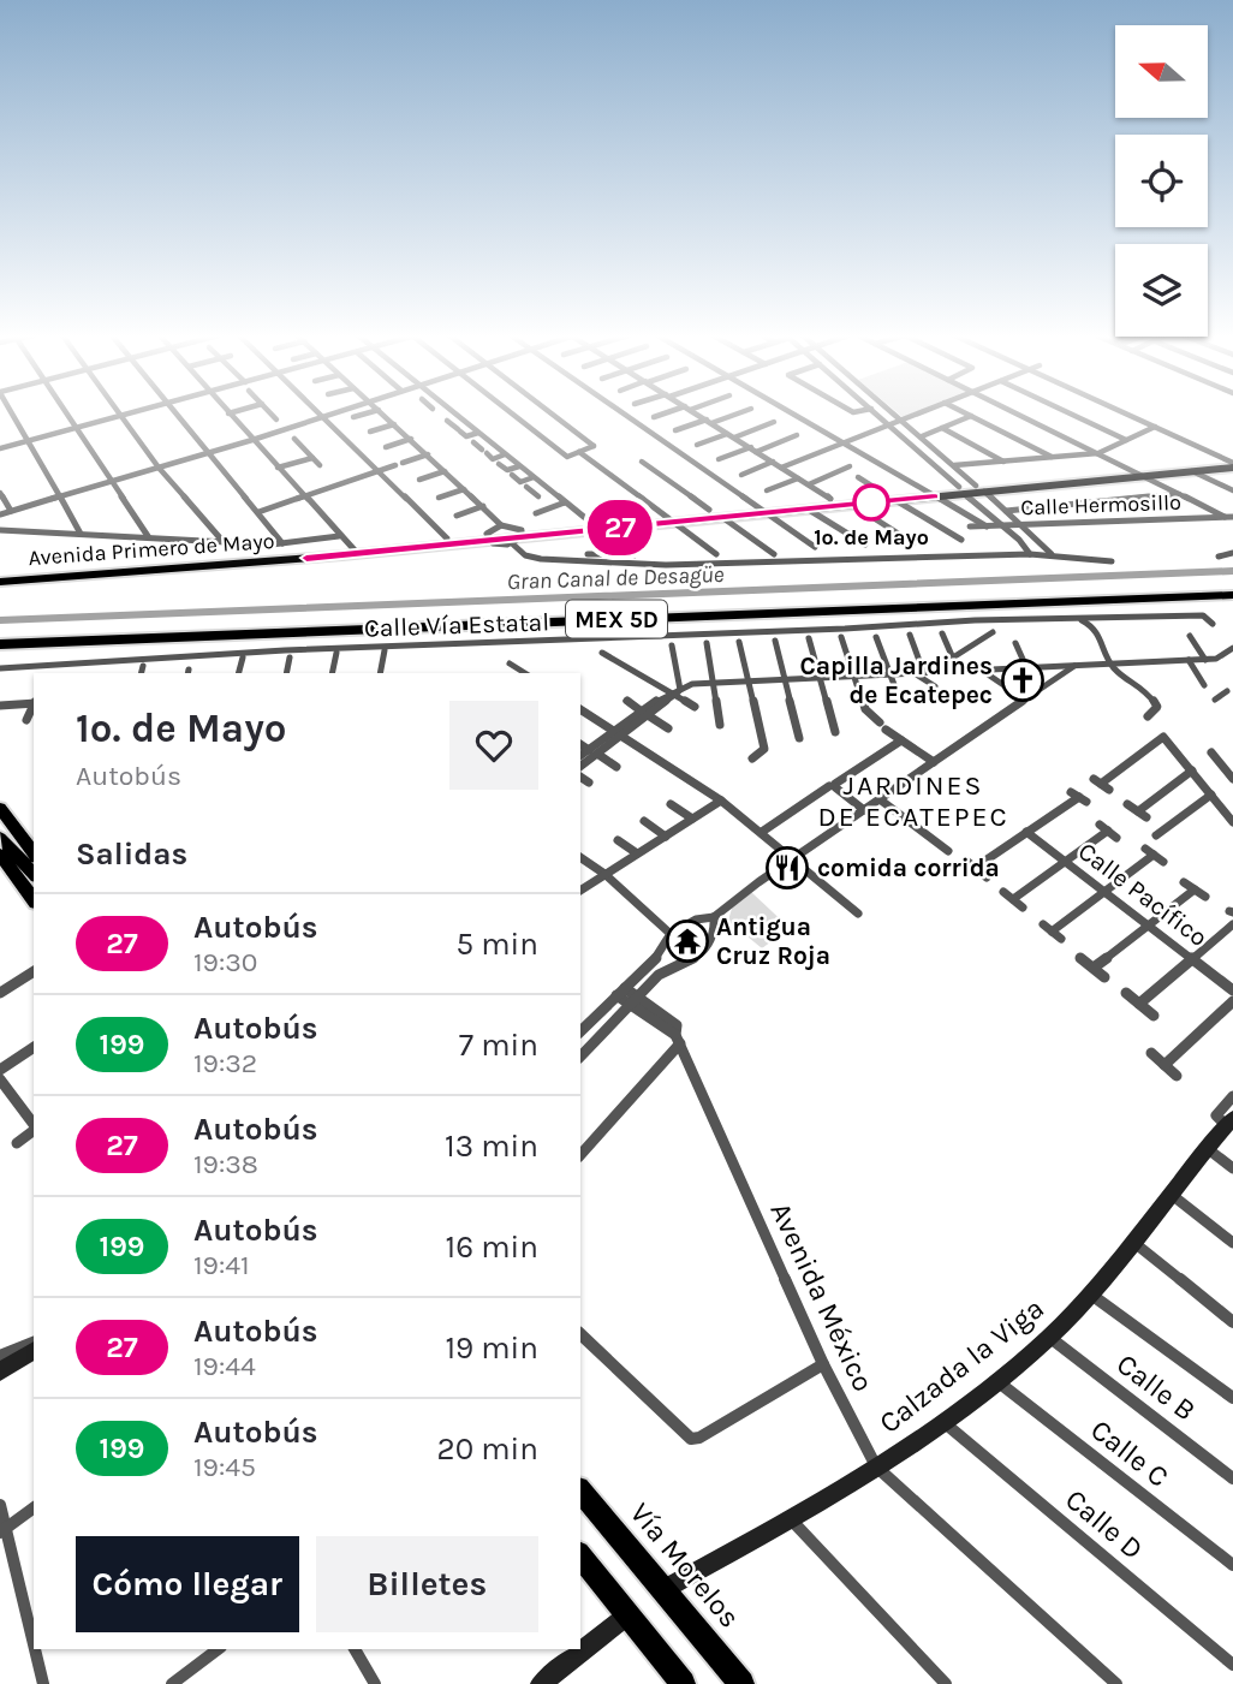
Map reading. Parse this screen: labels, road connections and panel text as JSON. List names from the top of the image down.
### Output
{
  "streets": {
    "highway": ["Avenida Primero de Mayo", "MEX 5D"],
    "main road": ["Calzada la Viga", "Vía Morelos"],
    "street": [
      "Calle Hermosillo",
      "Calle Vía Estatal",
      "Calle Pacífico",
      "Avenida México",
      "Calle B",
      "Calle C",
      "Calle D"
    ]
  },
  "crossings": [
    ["Avenida México", "Calzada la Viga"],
    ["Calzada la Viga", "Calle B"],
    ["Calzada la Viga", "Calle C"],
    ["Calzada la Viga", "Calle D"],
    ["Calzada la Viga", "Vía Morelos"]
  ],
  "districts": ["JARDINES DE ECATEPEC"],
  "water": ["Gran Canal de Desagüe"],
  "places": {
    "other": ["1o. de Mayo"],
    "church": ["Capilla Jardines de Ecatepec"],
    "restaurant": ["comida corrida"],
    "temple": ["Antigua Cruz Roja"]
  },
  "lines": ["bus line 27"],
  "north": "left",
  "page": {
    "on_map": "27",
    "heading": [
      ["1o. de Mayo", "Autobús"],
      "Salidas"
    ],
    "list": [
      {
        "mark": "27",
        "name": "Autobús",
        "note": "19:30",
        "value": "5 min"
      },
      {
        "mark": "199",
        "name": "Autobús",
        "note": "19:32",
        "value": "7 min"
      },
      {
        "mark": "27",
        "name": "Autobús",
        "note": "19:38",
        "value": "13 min"
      },
      {
        "mark": "199",
        "name": "Autobús",
        "note": "19:41",
        "value": "16 min"
      },
      {
        "mark": "27",
        "name": "Autobús",
        "note": "19:44",
        "value": "19 min"
      },
      {
        "mark": "199",
        "name": "Autobús",
        "note": "19:45",
        "value": "20 min"
      }
    ],
    "buttons": ["Cómo llegar", "Billetes"]
  }
}
